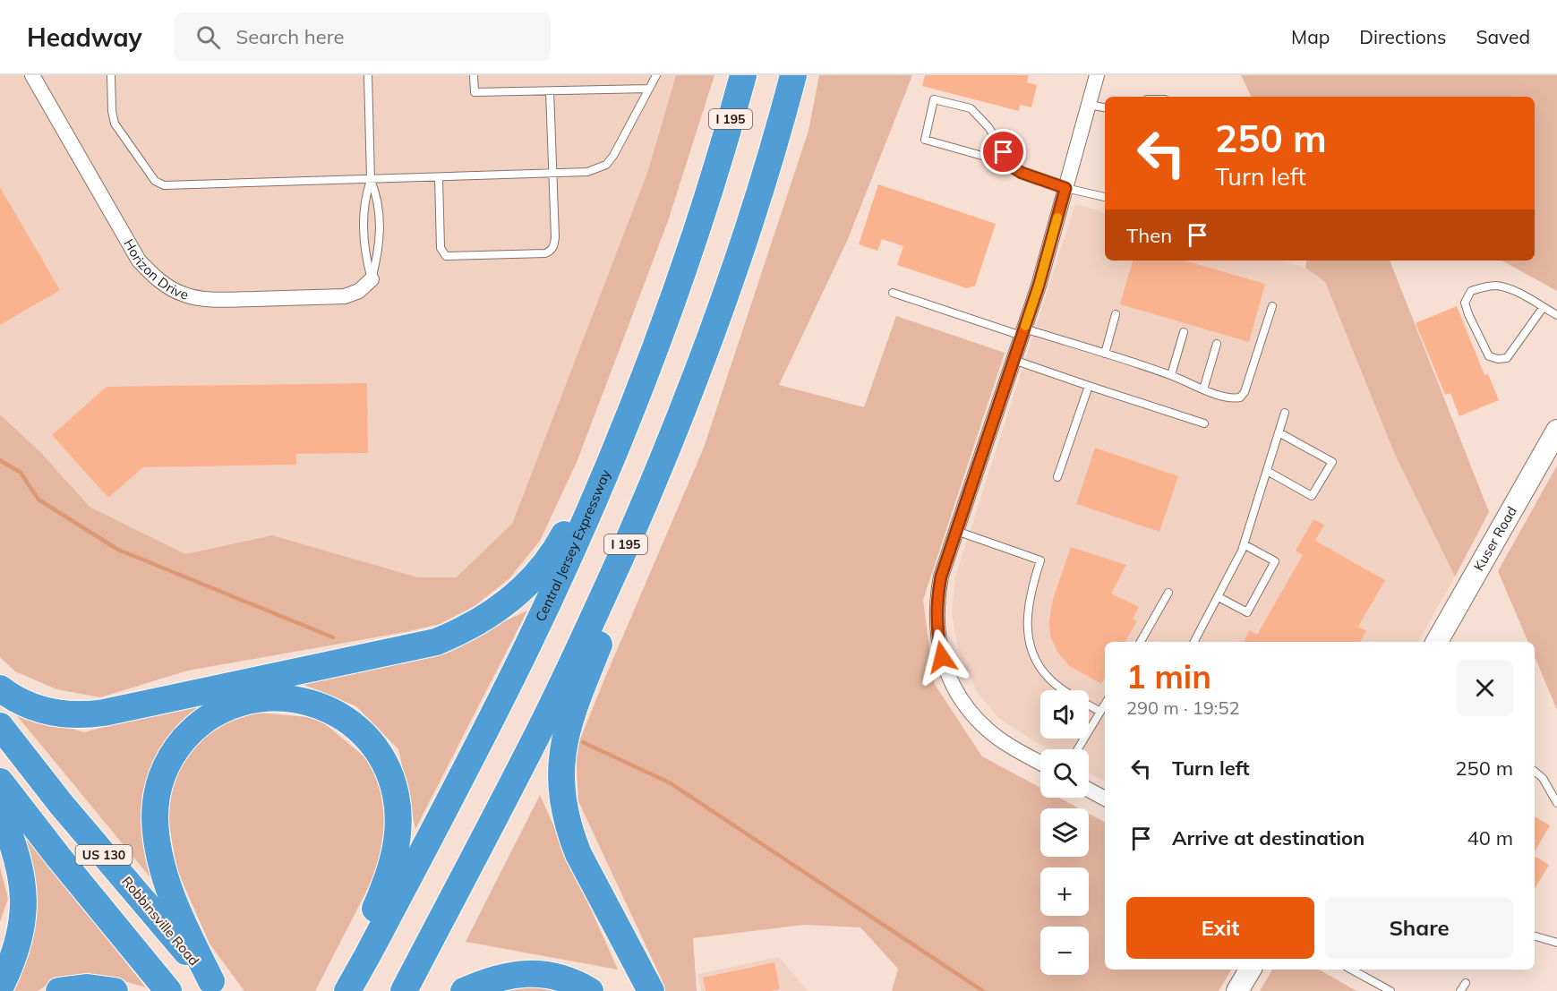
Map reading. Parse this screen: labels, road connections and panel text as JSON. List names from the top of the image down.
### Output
{
  "streets": {
    "highway": [
      "I 195",
      "Central Jersey Expressway",
      "US 130",
      "Robbinsville Road"
    ],
    "street": ["Horizon Drive", "Kuser Road"]
  },
  "page": {
    "header": "Headway",
    "search": "Search here",
    "nav": ["Map", "Directions", "Saved"],
    "turn": ["250 m", "Turn left"],
    "then": "Then",
    "heading": ["1 min", "290 m · 19:52"],
    "map_buttons": ["+", "−"],
    "list": [
      {
        "name": "Turn left",
        "value": "250 m"
      },
      {
        "name": "Arrive at destination",
        "value": "40 m"
      }
    ],
    "buttons": ["Exit", "Share"]
  }
}
